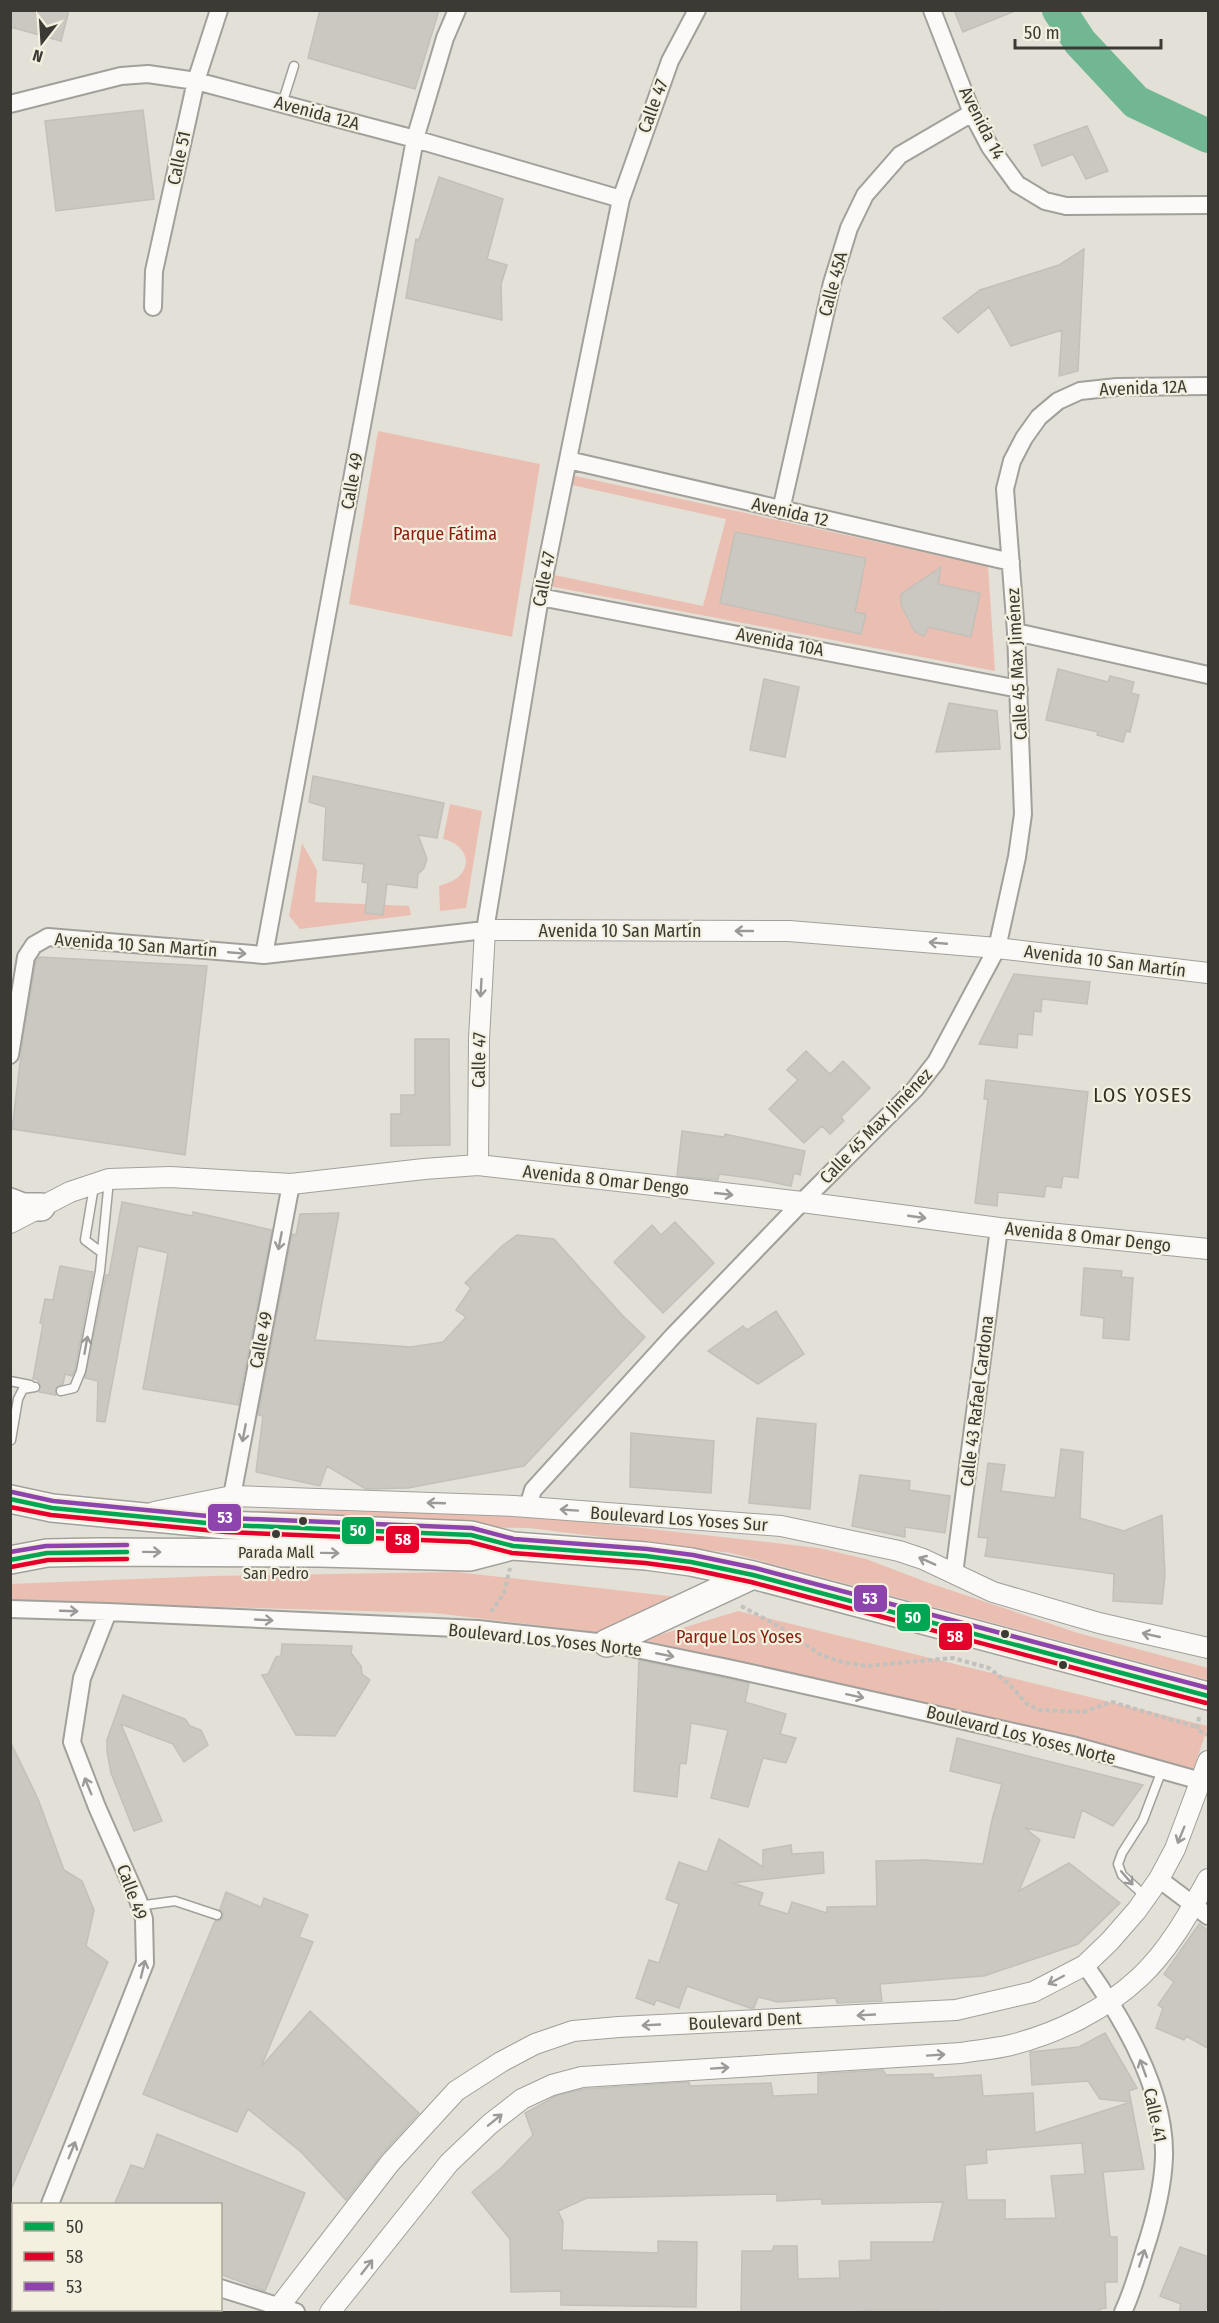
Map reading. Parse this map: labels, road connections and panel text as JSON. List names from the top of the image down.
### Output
{
  "streets": {
    "street": [
      "Calle 47",
      "Avenida 12A",
      "Avenida 14",
      "Calle 51",
      "Calle 45A",
      "Calle 49",
      "Avenida 12",
      "Avenida 10A",
      "Calle 45 Max Jiménez",
      "Avenida 10 San Martín",
      "Avenida 8 Omar Dengo",
      "Calle 43 Rafael Cardona",
      "Boulevard Los Yoses Sur",
      "Boulevard Los Yoses Norte",
      "Boulevard Dent",
      "Calle 41"
    ]
  },
  "crossings": [
    ["Calle 47", "Avenida 12A"],
    ["Calle 47", "Avenida 12"],
    ["Calle 47", "Avenida 10A"],
    ["Calle 47", "Avenida 10 San Martín"],
    ["Calle 47", "Avenida 8 Omar Dengo"],
    ["Avenida 12A", "Calle 51"],
    ["Avenida 12A", "Calle 49"],
    ["Avenida 12A", "Calle 45 Max Jiménez"],
    ["Avenida 14", "Calle 45A"],
    ["Calle 45A", "Avenida 12"],
    ["Calle 49", "Avenida 10 San Martín"],
    ["Calle 49", "Avenida 8 Omar Dengo"],
    ["Calle 49", "Boulevard Los Yoses Sur"],
    ["Calle 49", "Boulevard Los Yoses Norte"],
    ["Avenida 12", "Calle 45 Max Jiménez"],
    ["Avenida 10A", "Calle 45 Max Jiménez"],
    ["Calle 45 Max Jiménez", "Avenida 10 San Martín"],
    ["Calle 45 Max Jiménez", "Avenida 8 Omar Dengo"],
    ["Calle 45 Max Jiménez", "Boulevard Los Yoses Sur"],
    ["Avenida 8 Omar Dengo", "Calle 43 Rafael Cardona"],
    ["Calle 43 Rafael Cardona", "Boulevard Los Yoses Sur"],
    ["Boulevard Los Yoses Norte", "Boulevard Dent"],
    ["Boulevard Dent", "Calle 41"]
  ],
  "one_way": [
    "Avenida 8 Omar Dengo",
    "Boulevard Los Yoses Sur",
    "Boulevard Los Yoses Norte",
    "Calle 41"
  ],
  "districts": ["LOS YOSES"],
  "parks": ["Parque Fátima", "Parque Los Yoses"],
  "places": ["Parada Mall San Pedro"],
  "lines": ["transit line 53", "transit line 50", "transit line 58"],
  "legend": ["50", "58", "53"],
  "scale_bar": "50 m",
  "north": "bottom"
}
